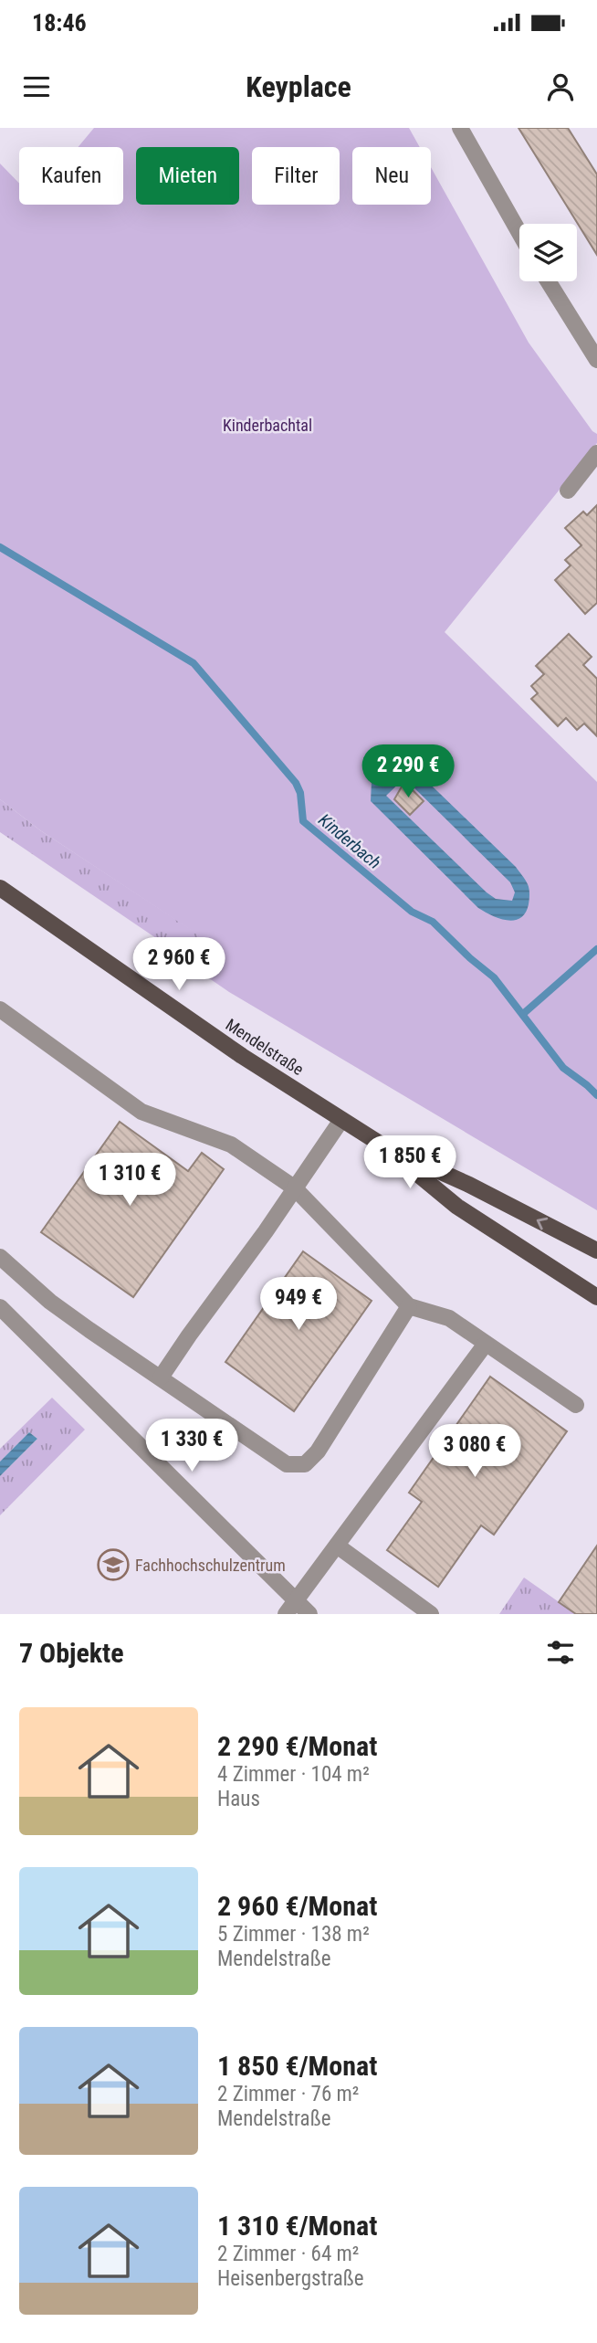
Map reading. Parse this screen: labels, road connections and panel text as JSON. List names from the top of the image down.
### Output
{
  "streets": {
    "main road": ["Mendelstraße"]
  },
  "water": ["Kinderbach"],
  "parks": ["Kinderbachtal"],
  "places": {
    "school or university": ["Fachhochschulzentrum"]
  },
  "page": {
    "status": "18:46",
    "header": "Keyplace",
    "chip": [
      "Kaufen",
      "Mieten",
      "Filter",
      "Neu"
    ],
    "price": [
      "2 290 €",
      "2 960 €",
      "1 850 €",
      "1 310 €",
      "949 €",
      "1 330 €",
      "3 080 €"
    ],
    "heading": "7 Objekte",
    "list": [
      {
        "name": "2 290 €/Monat",
        "note": "4 Zimmer · 104 m² · Haus"
      },
      {
        "name": "2 960 €/Monat",
        "note": "5 Zimmer · 138 m² · Mendelstraße"
      },
      {
        "name": "1 850 €/Monat",
        "note": "2 Zimmer · 76 m² · Mendelstraße"
      },
      {
        "name": "1 310 €/Monat",
        "note": "2 Zimmer · 64 m² · Heisenbergstraße"
      }
    ]
  }
}
